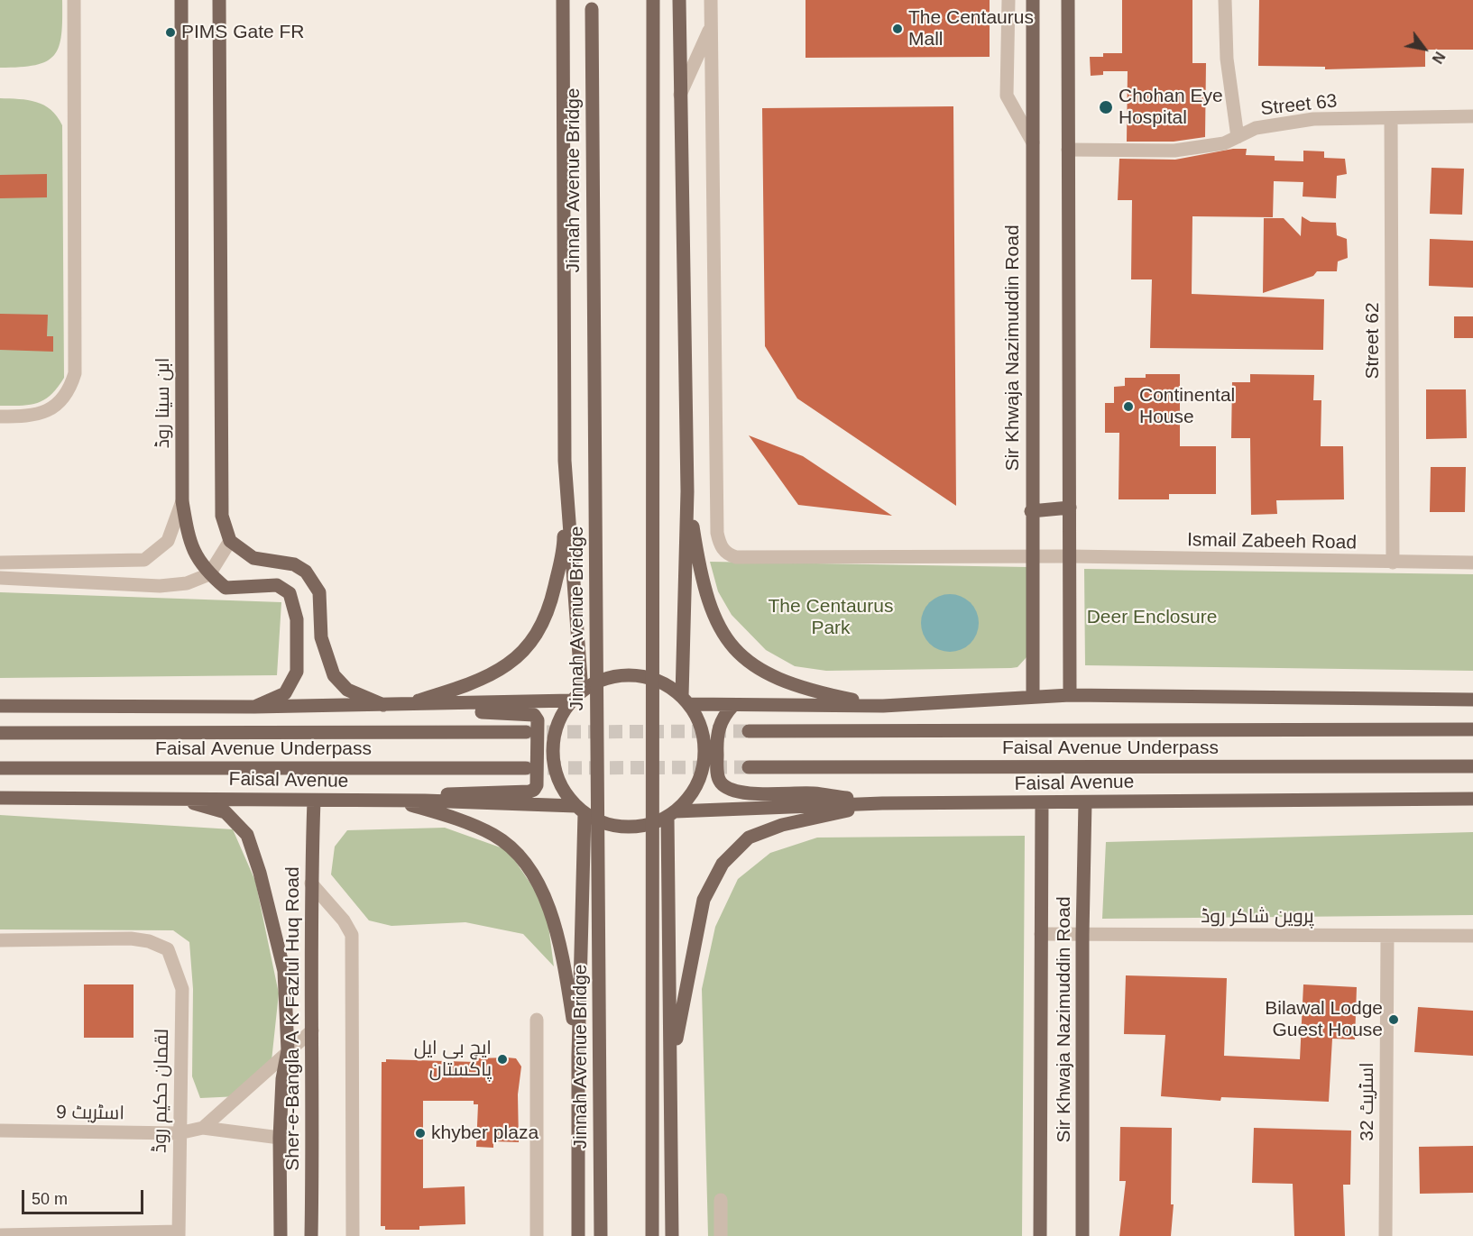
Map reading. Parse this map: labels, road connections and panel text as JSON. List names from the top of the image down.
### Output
{
  "streets": {
    "main road": [
      "Jinnah Avenue Bridge",
      "Sir Khwaja Nazimuddin Road",
      "ابن سینا روڈ",
      "Faisal Avenue Underpass",
      "Faisal Avenue",
      "Sher-e-Bangla A K Fazlul Huq Road"
    ],
    "street": [
      "Street 63",
      "Street 62",
      "Ismail Zabeeh Road",
      "پروین شاکر روڈ",
      "لقمان حکیم روڈ",
      "اسٹریٹ 32",
      "اسٹریٹ 9"
    ]
  },
  "crossings": [
    ["Street 63", "Street 62"],
    ["Street 62", "Ismail Zabeeh Road"],
    ["Sir Khwaja Nazimuddin Road", "Ismail Zabeeh Road"],
    ["Sir Khwaja Nazimuddin Road", "Faisal Avenue"],
    ["Sir Khwaja Nazimuddin Road", "پروین شاکر روڈ"],
    ["Faisal Avenue", "Sher-e-Bangla A K Fazlul Huq Road"],
    ["پروین شاکر روڈ", "اسٹریٹ 32"],
    ["لقمان حکیم روڈ", "اسٹریٹ 9"]
  ],
  "parks": ["The Centaurus Park", "Deer Enclosure"],
  "places": [
    "The Centaurus Mall",
    "PIMS Gate FR",
    "Chohan Eye Hospital",
    "Continental House",
    "Bilawal Lodge Guest House",
    "ایچ بی ایل پاکستان",
    "khyber plaza"
  ],
  "scale_bar": "50 m",
  "north": "bottom right"
}
